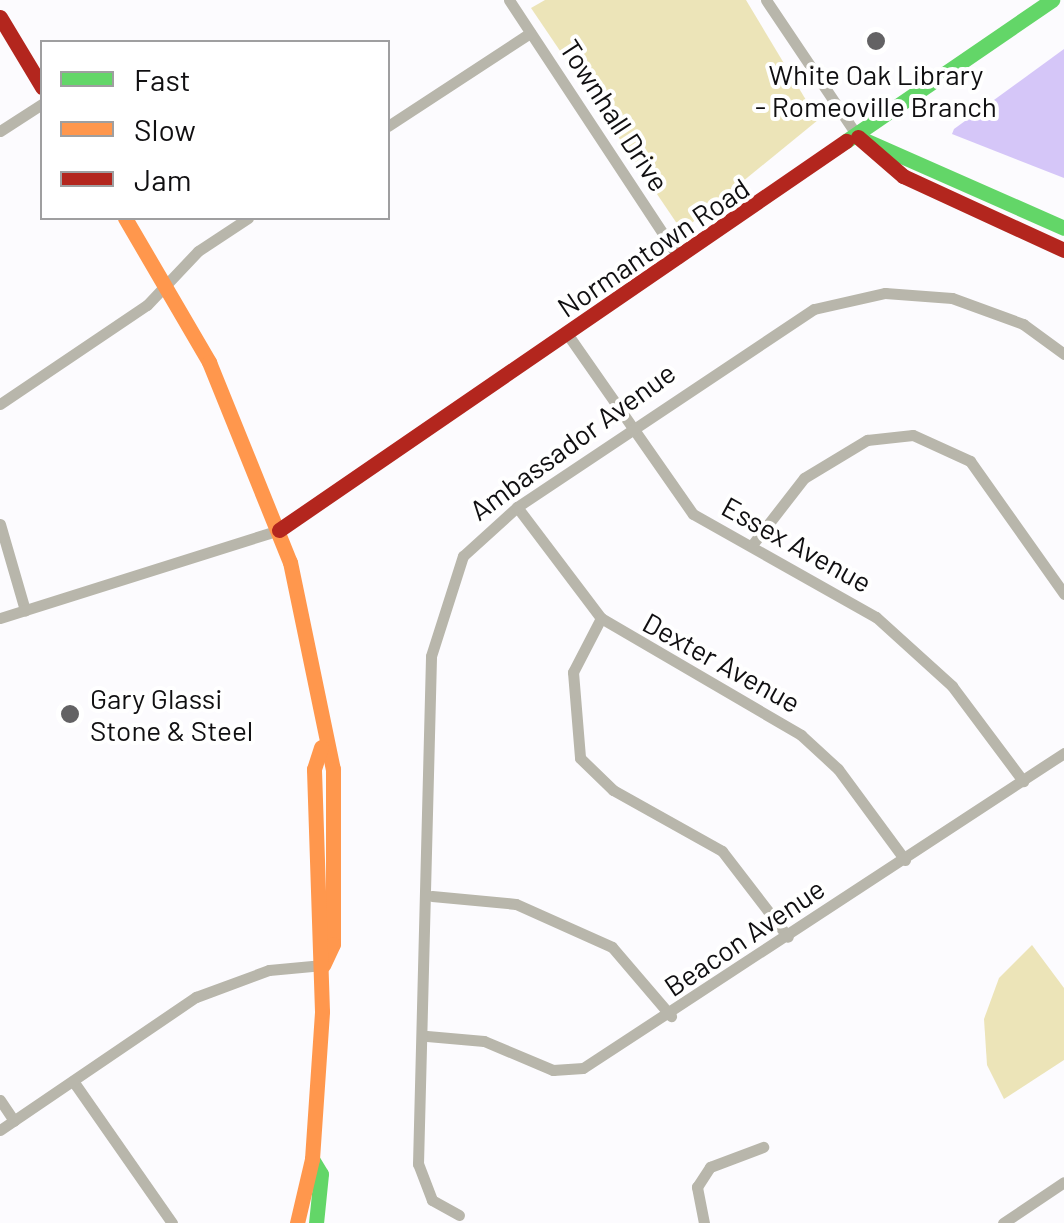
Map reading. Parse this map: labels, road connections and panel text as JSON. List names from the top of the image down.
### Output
{
  "streets": {
    "main road": ["Normantown Road"],
    "street": [
      "Townhall Drive",
      "Ambassador Avenue",
      "Essex Avenue",
      "Dexter Avenue",
      "Beacon Avenue"
    ]
  },
  "crossings": [
    ["Townhall Drive", "Normantown Road"],
    ["Normantown Road", "Essex Avenue"],
    ["Ambassador Avenue", "Essex Avenue"],
    ["Ambassador Avenue", "Dexter Avenue"],
    ["Ambassador Avenue", "Beacon Avenue"],
    ["Essex Avenue", "Beacon Avenue"],
    ["Dexter Avenue", "Beacon Avenue"]
  ],
  "places": ["White Oak Library - Romeoville Branch", "Gary Glassi Stone & Steel"],
  "legend": ["Fast", "Slow", "Jam"]
}
